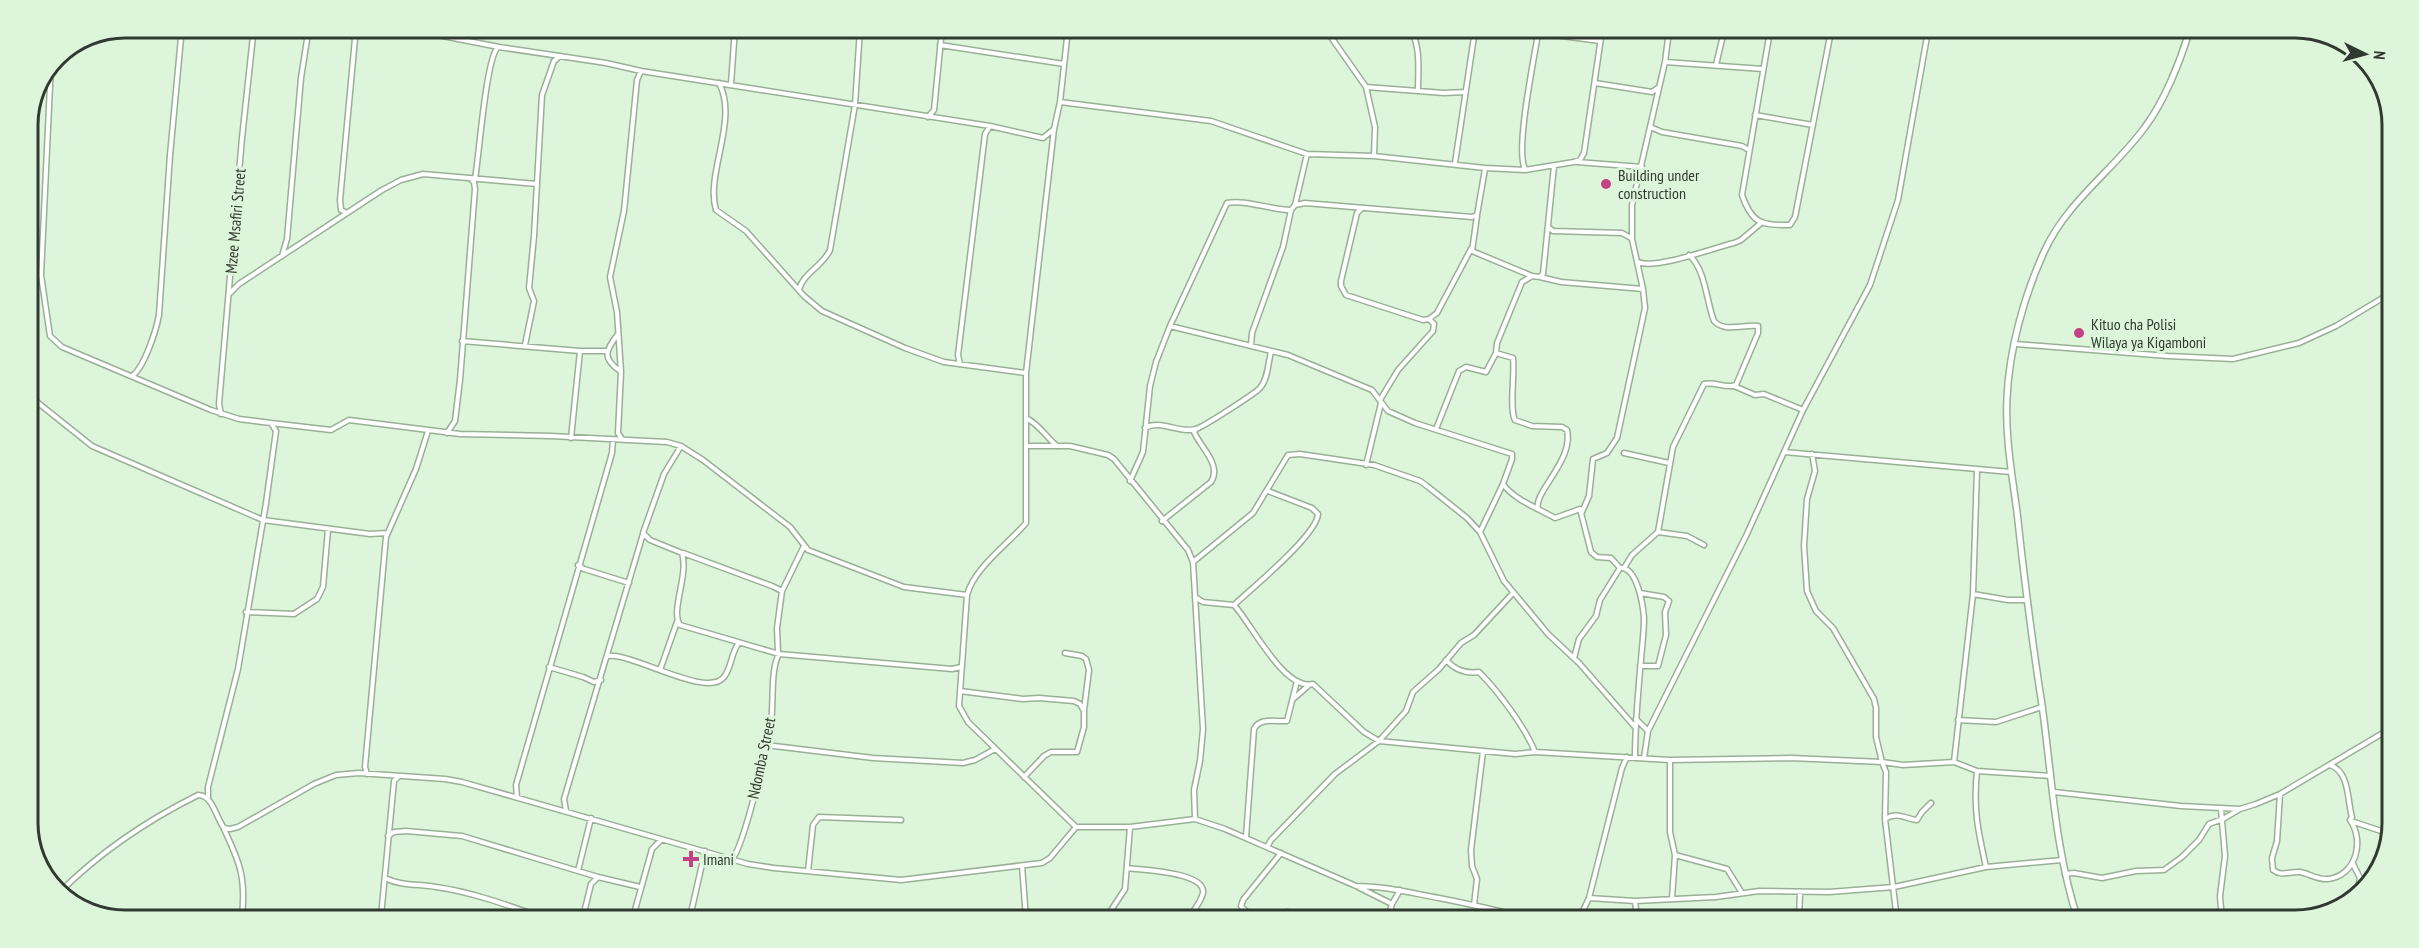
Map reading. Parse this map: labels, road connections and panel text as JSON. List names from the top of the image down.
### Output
{
  "streets": {
    "street": ["Mzee Msafiri Street", "Ndomba Street"]
  },
  "places": {
    "other": ["Building under construction", "Kituo cha Polisi Wilaya ya Kigamboni"],
    "health": ["Imani"]
  },
  "north": "right"
}
